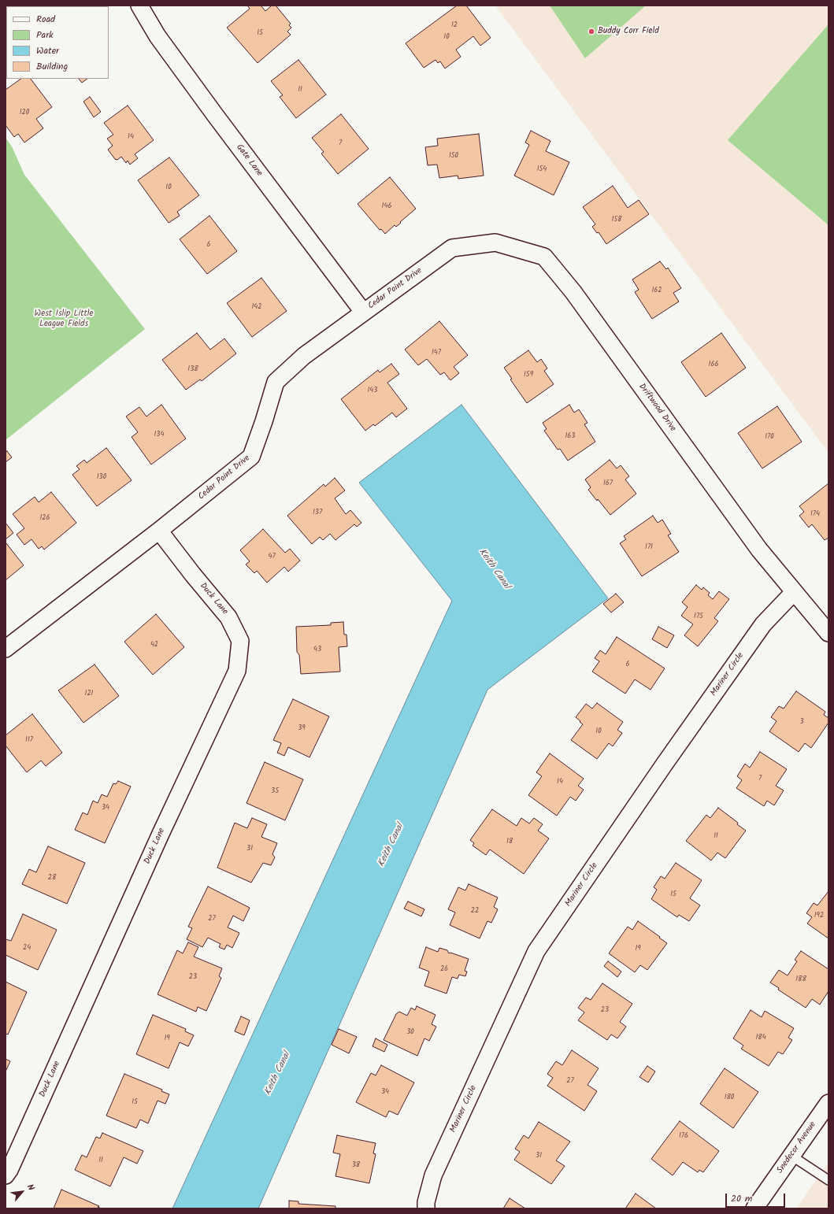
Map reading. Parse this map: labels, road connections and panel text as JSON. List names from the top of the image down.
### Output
{
  "streets": {
    "street": [
      "Gate Lane",
      "Cedar Point Drive",
      "Driftwood Drive",
      "Duck Lane",
      "Mariner Circle",
      "Snedecor Avenue"
    ]
  },
  "crossings": [
    ["Gate Lane", "Cedar Point Drive"],
    ["Cedar Point Drive", "Driftwood Drive"],
    ["Cedar Point Drive", "Duck Lane"],
    ["Driftwood Drive", "Mariner Circle"]
  ],
  "water": ["Keith Canal"],
  "parks": ["West Islip Little League Fields"],
  "places": ["Buddy Corr Field"],
  "house_numbers": [
    "12",
    "15",
    "10",
    "11",
    "120",
    "14",
    "7",
    "150",
    "154",
    "10",
    "146",
    "158",
    "6",
    "162",
    "142",
    "147",
    "166",
    "138",
    "159",
    "143",
    "134",
    "163",
    "170",
    "130",
    "167",
    "137",
    "174",
    "126",
    "171",
    "47",
    "175",
    "42",
    "43",
    "6",
    "121",
    "3",
    "39",
    "10",
    "117",
    "7",
    "14",
    "35",
    "34",
    "11",
    "18",
    "31",
    "28",
    "15",
    "22",
    "192",
    "27",
    "24",
    "19",
    "26",
    "23",
    "188",
    "23",
    "30",
    "184",
    "19",
    "27",
    "34",
    "180",
    "15",
    "176",
    "31",
    "11",
    "38"
  ],
  "legend": [
    "Road",
    "Park",
    "Water",
    "Building"
  ],
  "scale_bar": "20 m",
  "north": "top right"
}
